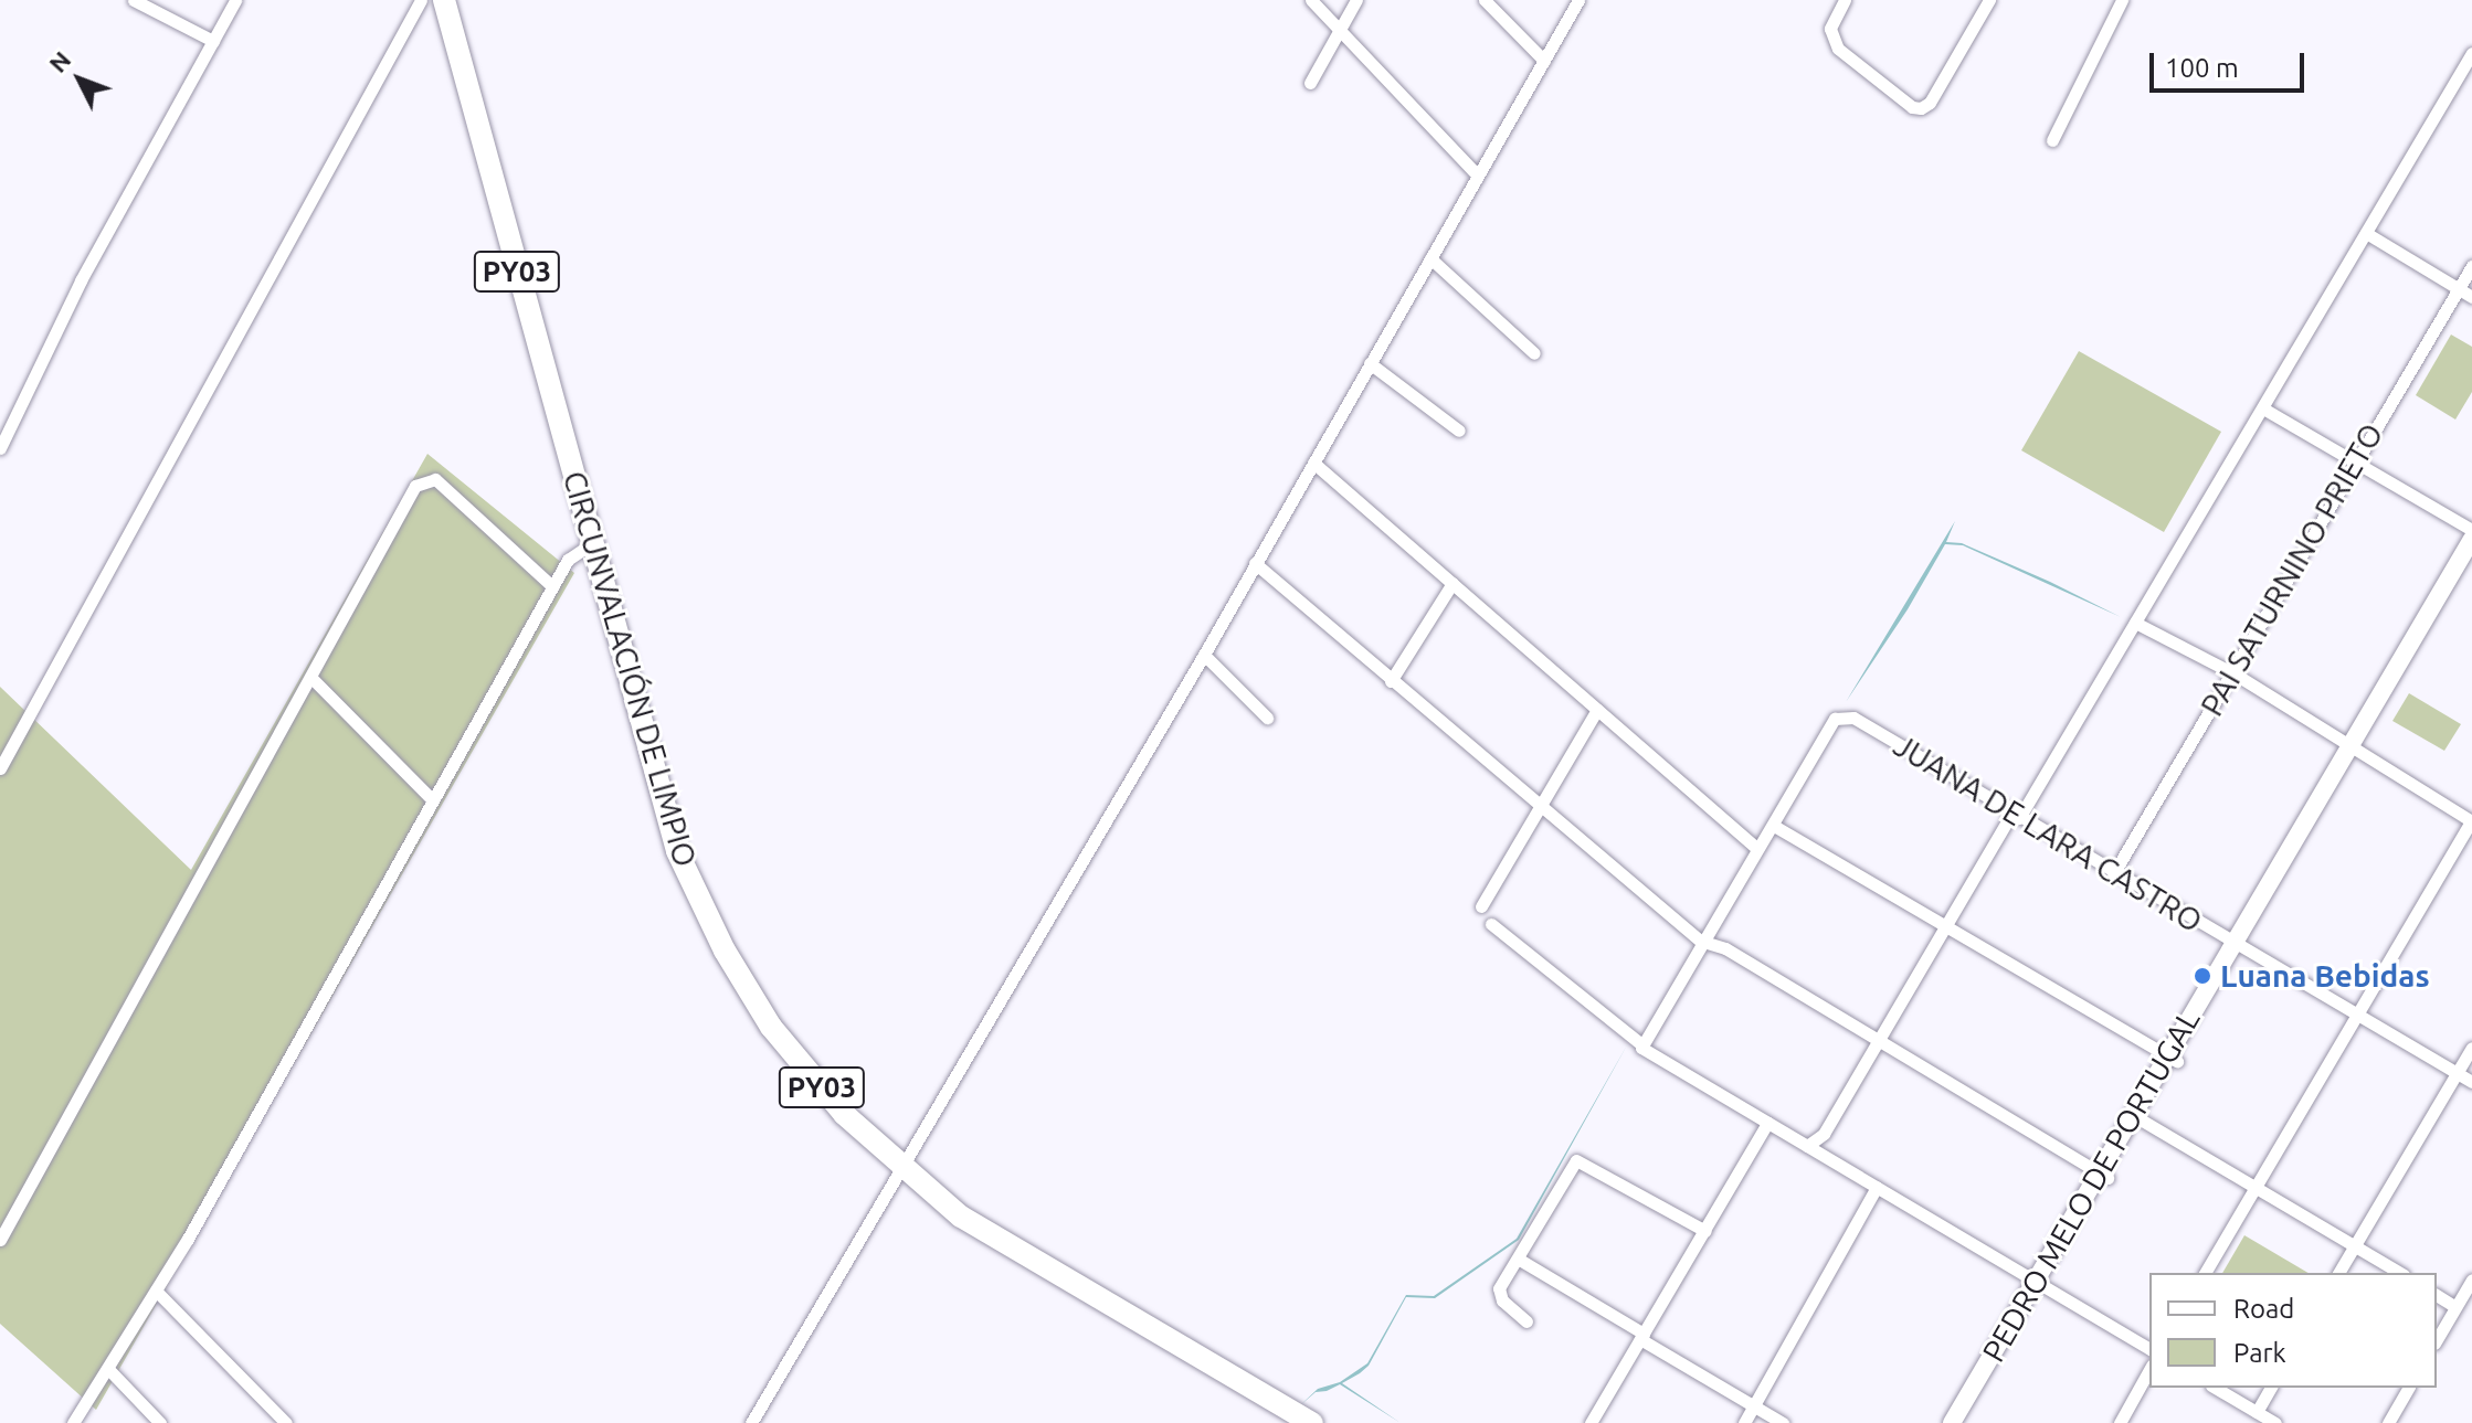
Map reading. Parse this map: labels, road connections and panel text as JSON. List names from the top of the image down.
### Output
{
  "streets": {
    "highway": ["PY03", "CIRCUNVALACIÓN DE LIMPIO"],
    "street": ["PAI SATURNINO PRIETO", "JUANA DE LARA CASTRO", "PEDRO MELO DE PORTUGAL"]
  },
  "crossings": [
    ["PAI SATURNINO PRIETO", "JUANA DE LARA CASTRO"],
    ["JUANA DE LARA CASTRO", "PEDRO MELO DE PORTUGAL"]
  ],
  "places": ["Luana Bebidas"],
  "legend": ["Road", "Park"],
  "scale_bar": "100 m",
  "north": "top left"
}
